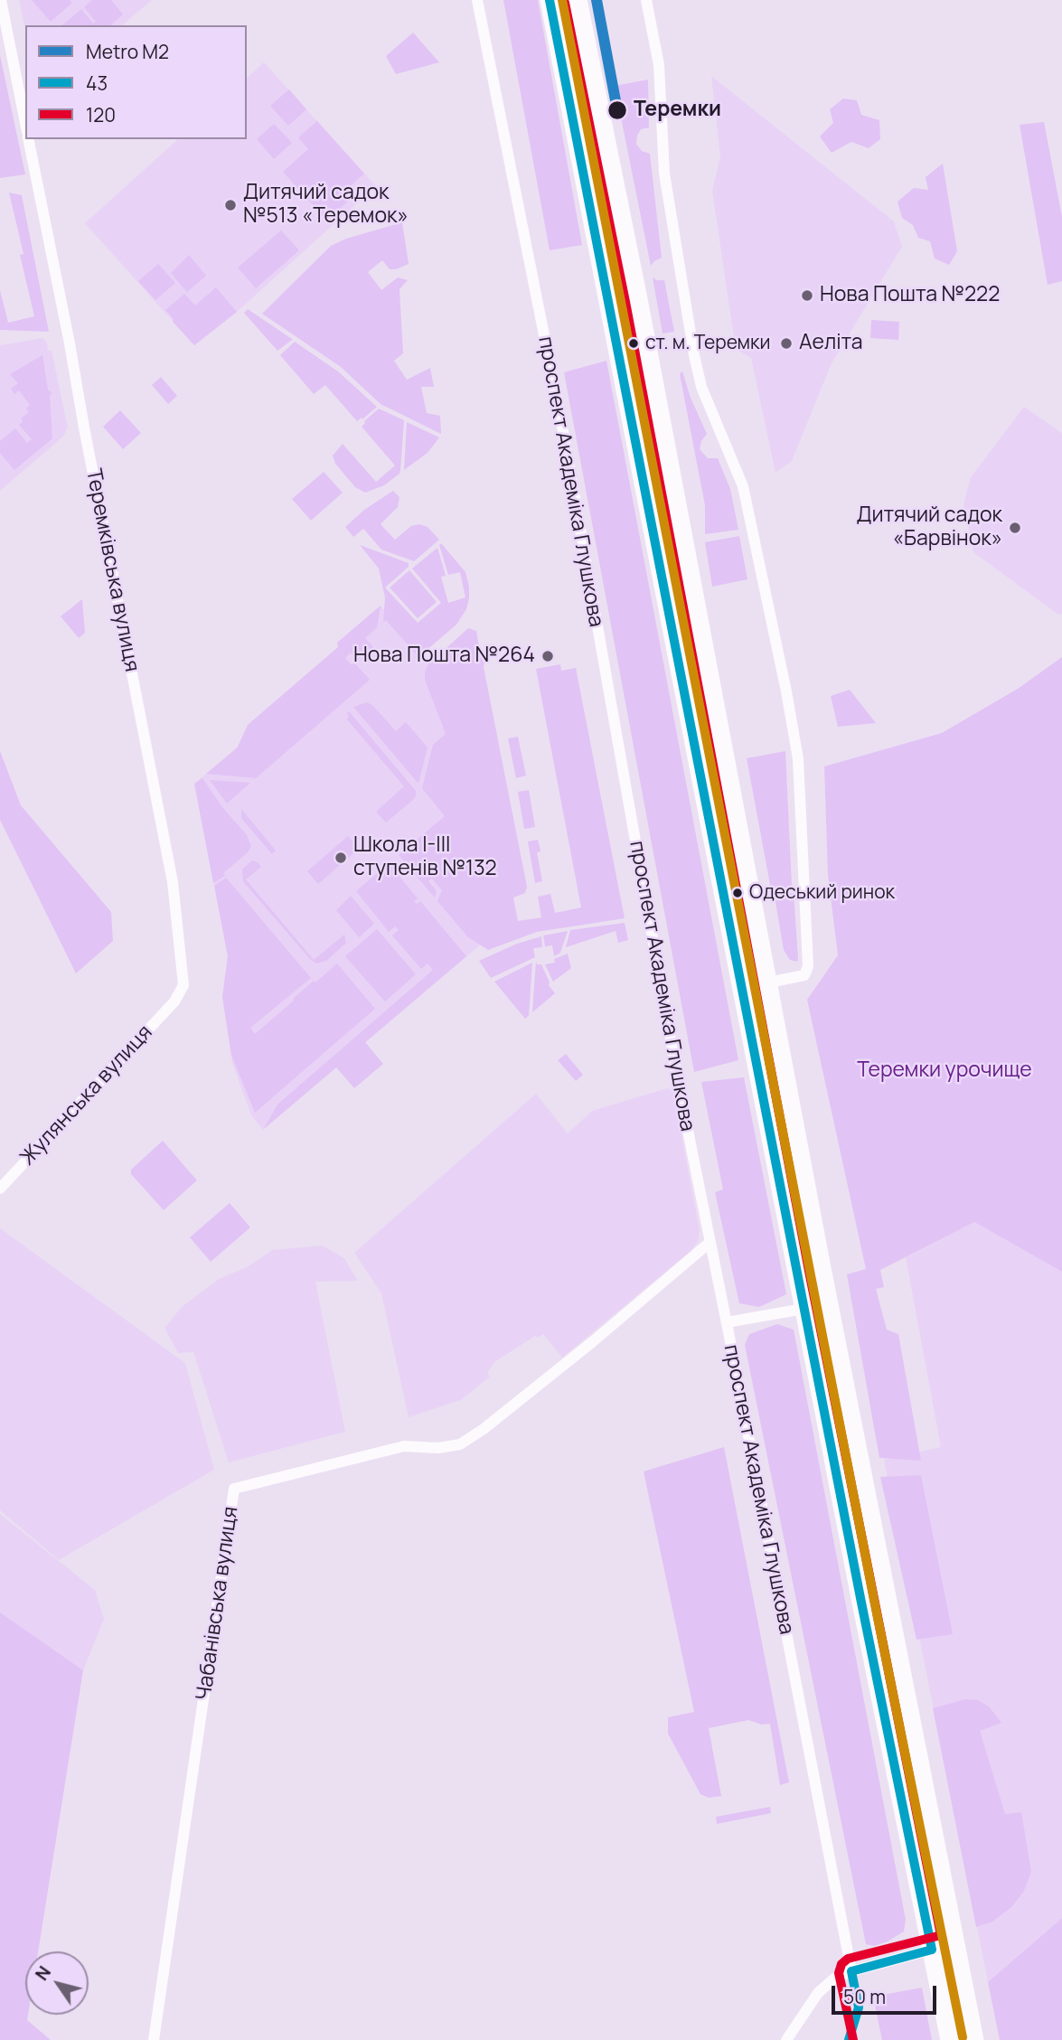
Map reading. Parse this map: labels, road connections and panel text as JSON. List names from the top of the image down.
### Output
{
  "streets": {
    "street": [
      "проспект Академіка Глушкова",
      "Теремківська вулиця",
      "Жулянська вулиця",
      "Чабанівська вулиця"
    ]
  },
  "crossings": [
    ["проспект Академіка Глушкова", "Чабанівська вулиця"],
    ["Теремківська вулиця", "Жулянська вулиця"]
  ],
  "parks": ["Теремки урочище"],
  "places": [
    "Теремки",
    "Дитячий садок №513 «Теремок»",
    "Нова Пошта №222",
    "ст. м. Теремки",
    "Аеліта",
    "Дитячий садок «Барвінок»",
    "Нова Пошта №264",
    "Школа І-ІІІ ступенів №132",
    "Одеський ринок"
  ],
  "lines": ["metro line M2", "transit line 43", "transit line 120"],
  "legend": ["Metro M2", "43", "120"],
  "scale_bar": "50 m",
  "north": "top left"
}
